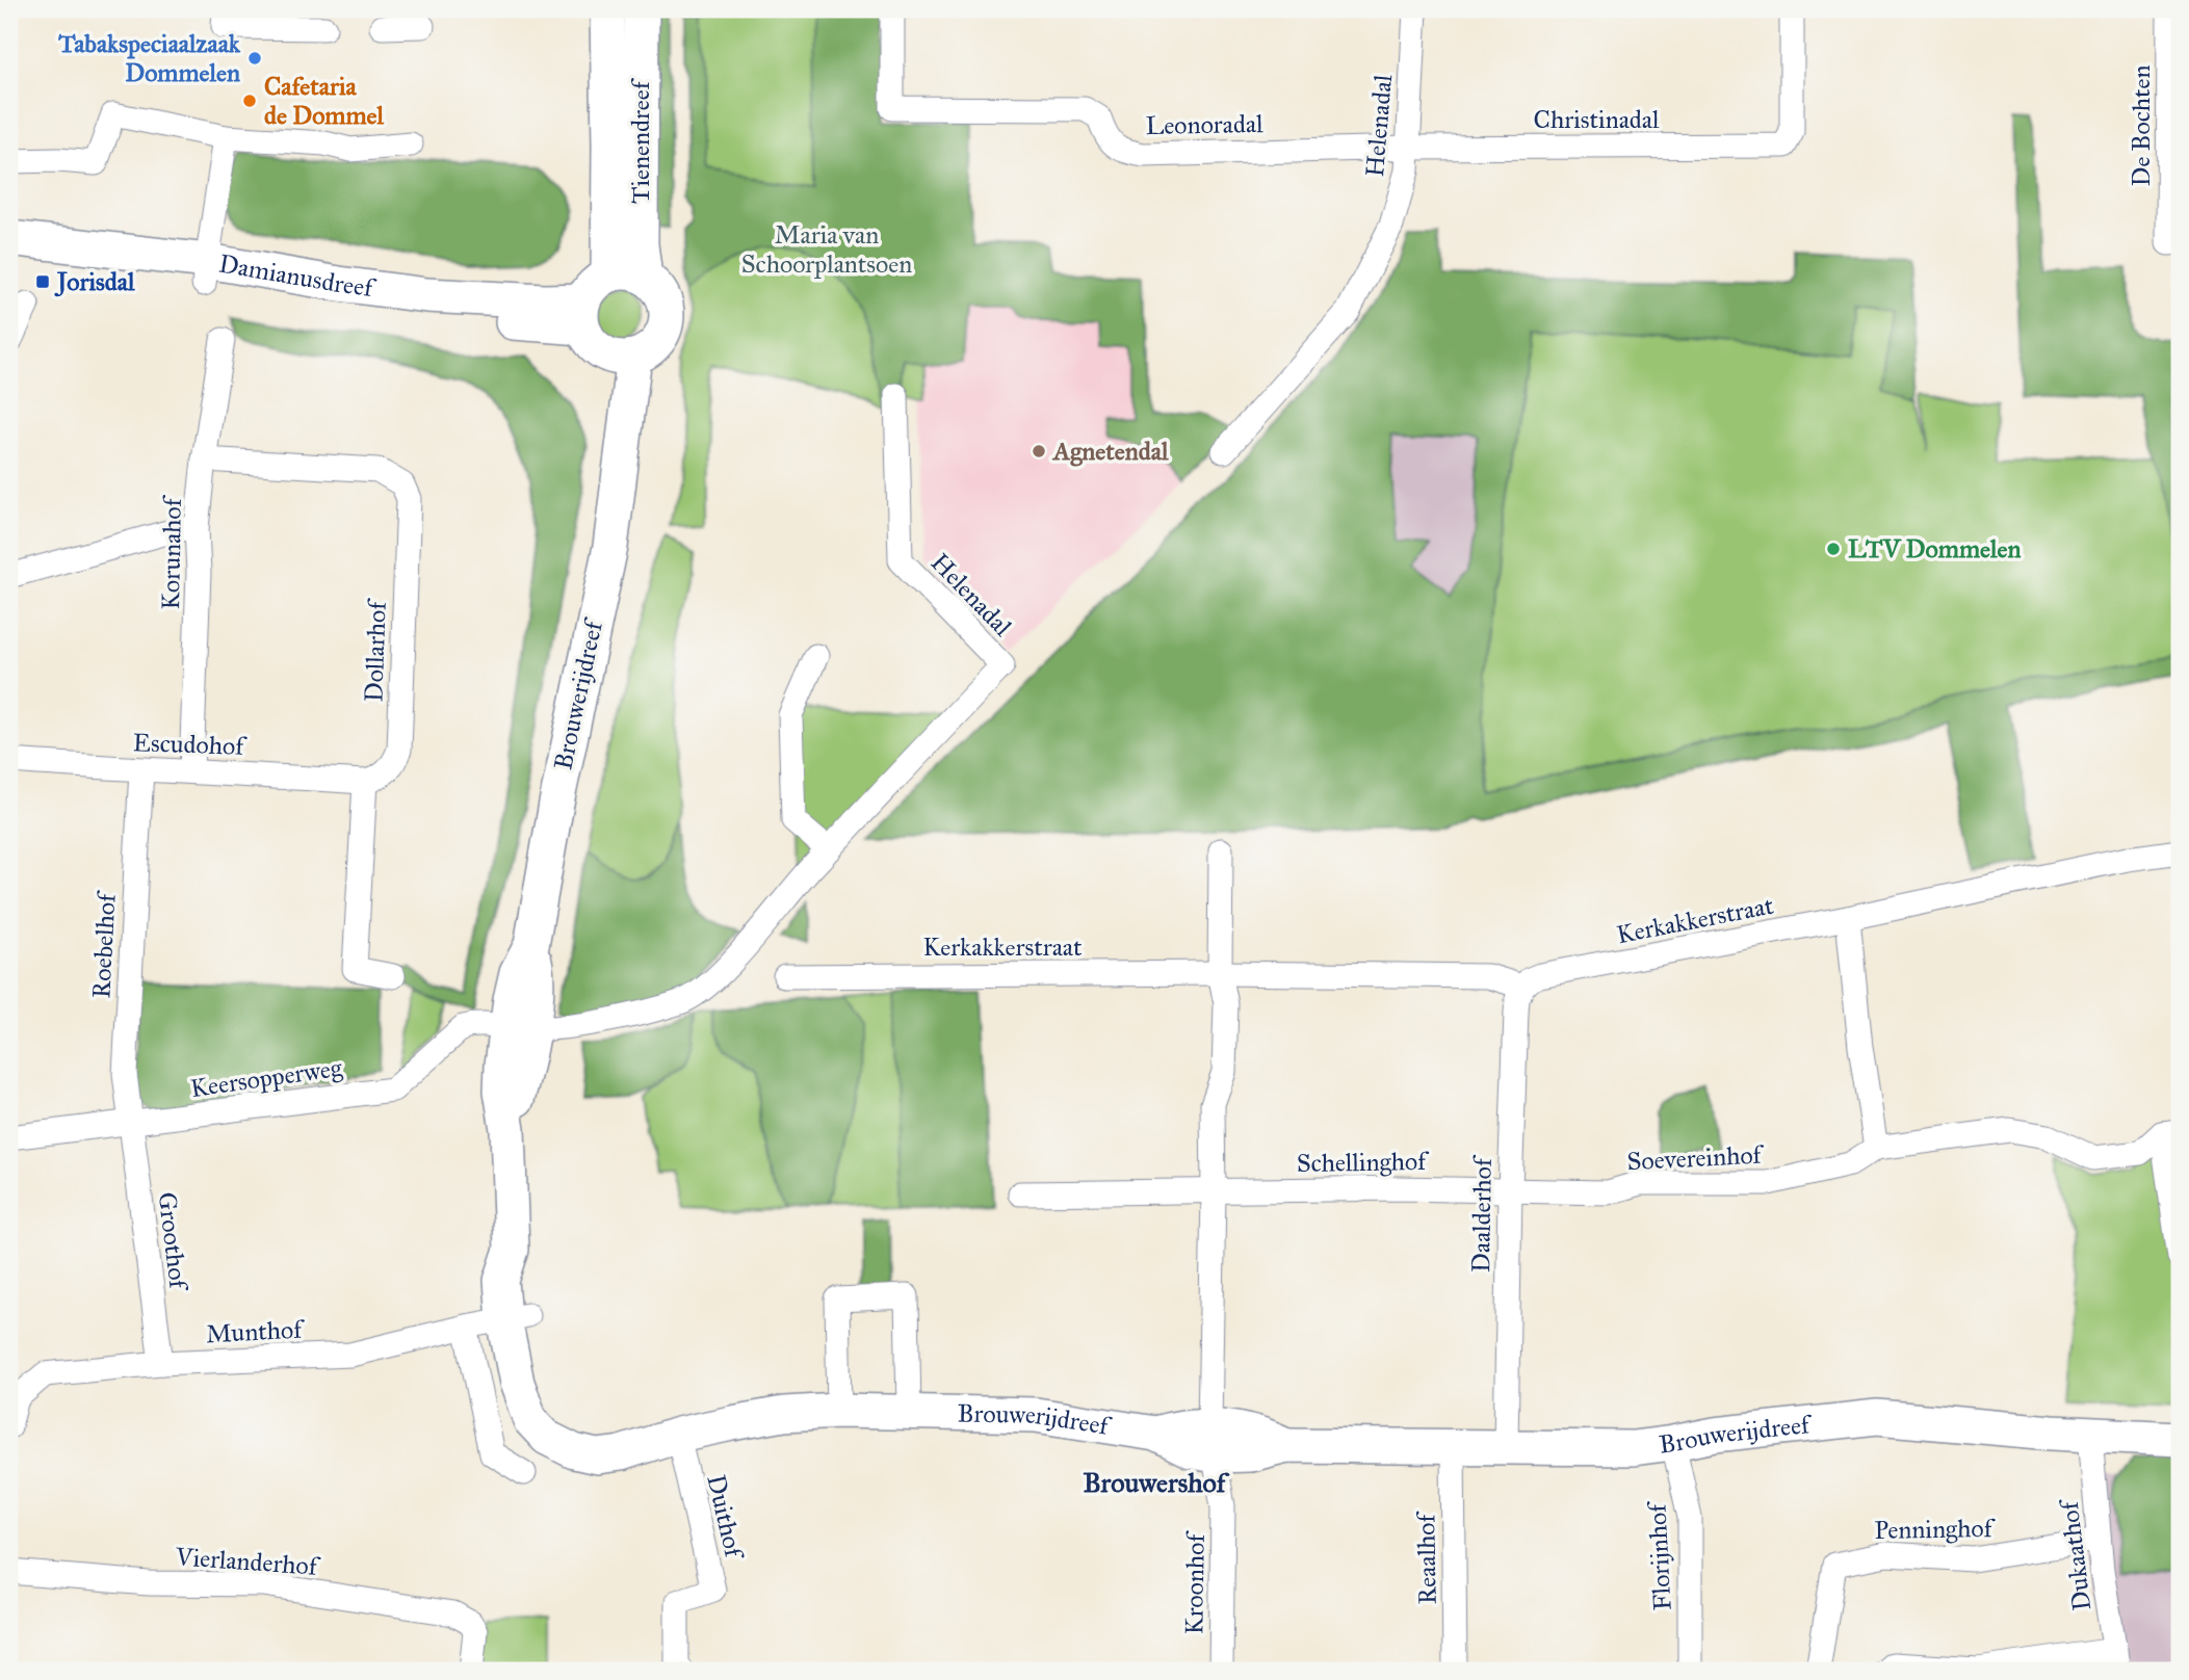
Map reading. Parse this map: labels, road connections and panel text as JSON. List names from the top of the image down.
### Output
{
  "streets": {
    "street": [
      "Christinadal",
      "Leonoradal",
      "Helenadal",
      "De Bochten",
      "Tienendreef",
      "Damianusdreef",
      "Korunahof",
      "Dollarhof",
      "Brouwerijdreef",
      "Escudohof",
      "Kerkakkerstraat",
      "Roebelhof",
      "Keersopperweg",
      "Soevereinhof",
      "Schellinghof",
      "Daalderhof",
      "Groothof",
      "Munthof",
      "Duithof",
      "Penninghof",
      "Dukaathof",
      "Florijnhof",
      "Reaalhof",
      "Vierlanderhof",
      "Kroonhof"
    ]
  },
  "crossings": [
    ["Christinadal", "Leonoradal"],
    ["Christinadal", "Helenadal"],
    ["Leonoradal", "Helenadal"],
    ["Helenadal", "Brouwerijdreef"],
    ["Helenadal", "Keersopperweg"],
    ["Tienendreef", "Damianusdreef"],
    ["Tienendreef", "Brouwerijdreef"],
    ["Damianusdreef", "Brouwerijdreef"],
    ["Korunahof", "Dollarhof"],
    ["Korunahof", "Escudohof"],
    ["Dollarhof", "Escudohof"],
    ["Brouwerijdreef", "Keersopperweg"],
    ["Brouwerijdreef", "Daalderhof"],
    ["Brouwerijdreef", "Munthof"],
    ["Brouwerijdreef", "Duithof"],
    ["Brouwerijdreef", "Dukaathof"],
    ["Brouwerijdreef", "Florijnhof"],
    ["Brouwerijdreef", "Reaalhof"],
    ["Brouwerijdreef", "Kroonhof"],
    ["Escudohof", "Roebelhof"],
    ["Kerkakkerstraat", "Daalderhof"],
    ["Roebelhof", "Keersopperweg"],
    ["Roebelhof", "Groothof"],
    ["Keersopperweg", "Groothof"],
    ["Soevereinhof", "Schellinghof"],
    ["Soevereinhof", "Daalderhof"],
    ["Schellinghof", "Daalderhof"],
    ["Groothof", "Munthof"],
    ["Penninghof", "Dukaathof"]
  ],
  "districts": ["Brouwershof"],
  "parks": ["Maria van Schoorplantsoen"],
  "places": {
    "other": [
      "Tabakspeciaalzaak Dommelen",
      "Cafetaria de Dommel",
      "Agnetendal",
      "LTV Dommelen"
    ],
    "transit": ["Jorisdal"]
  }
}
